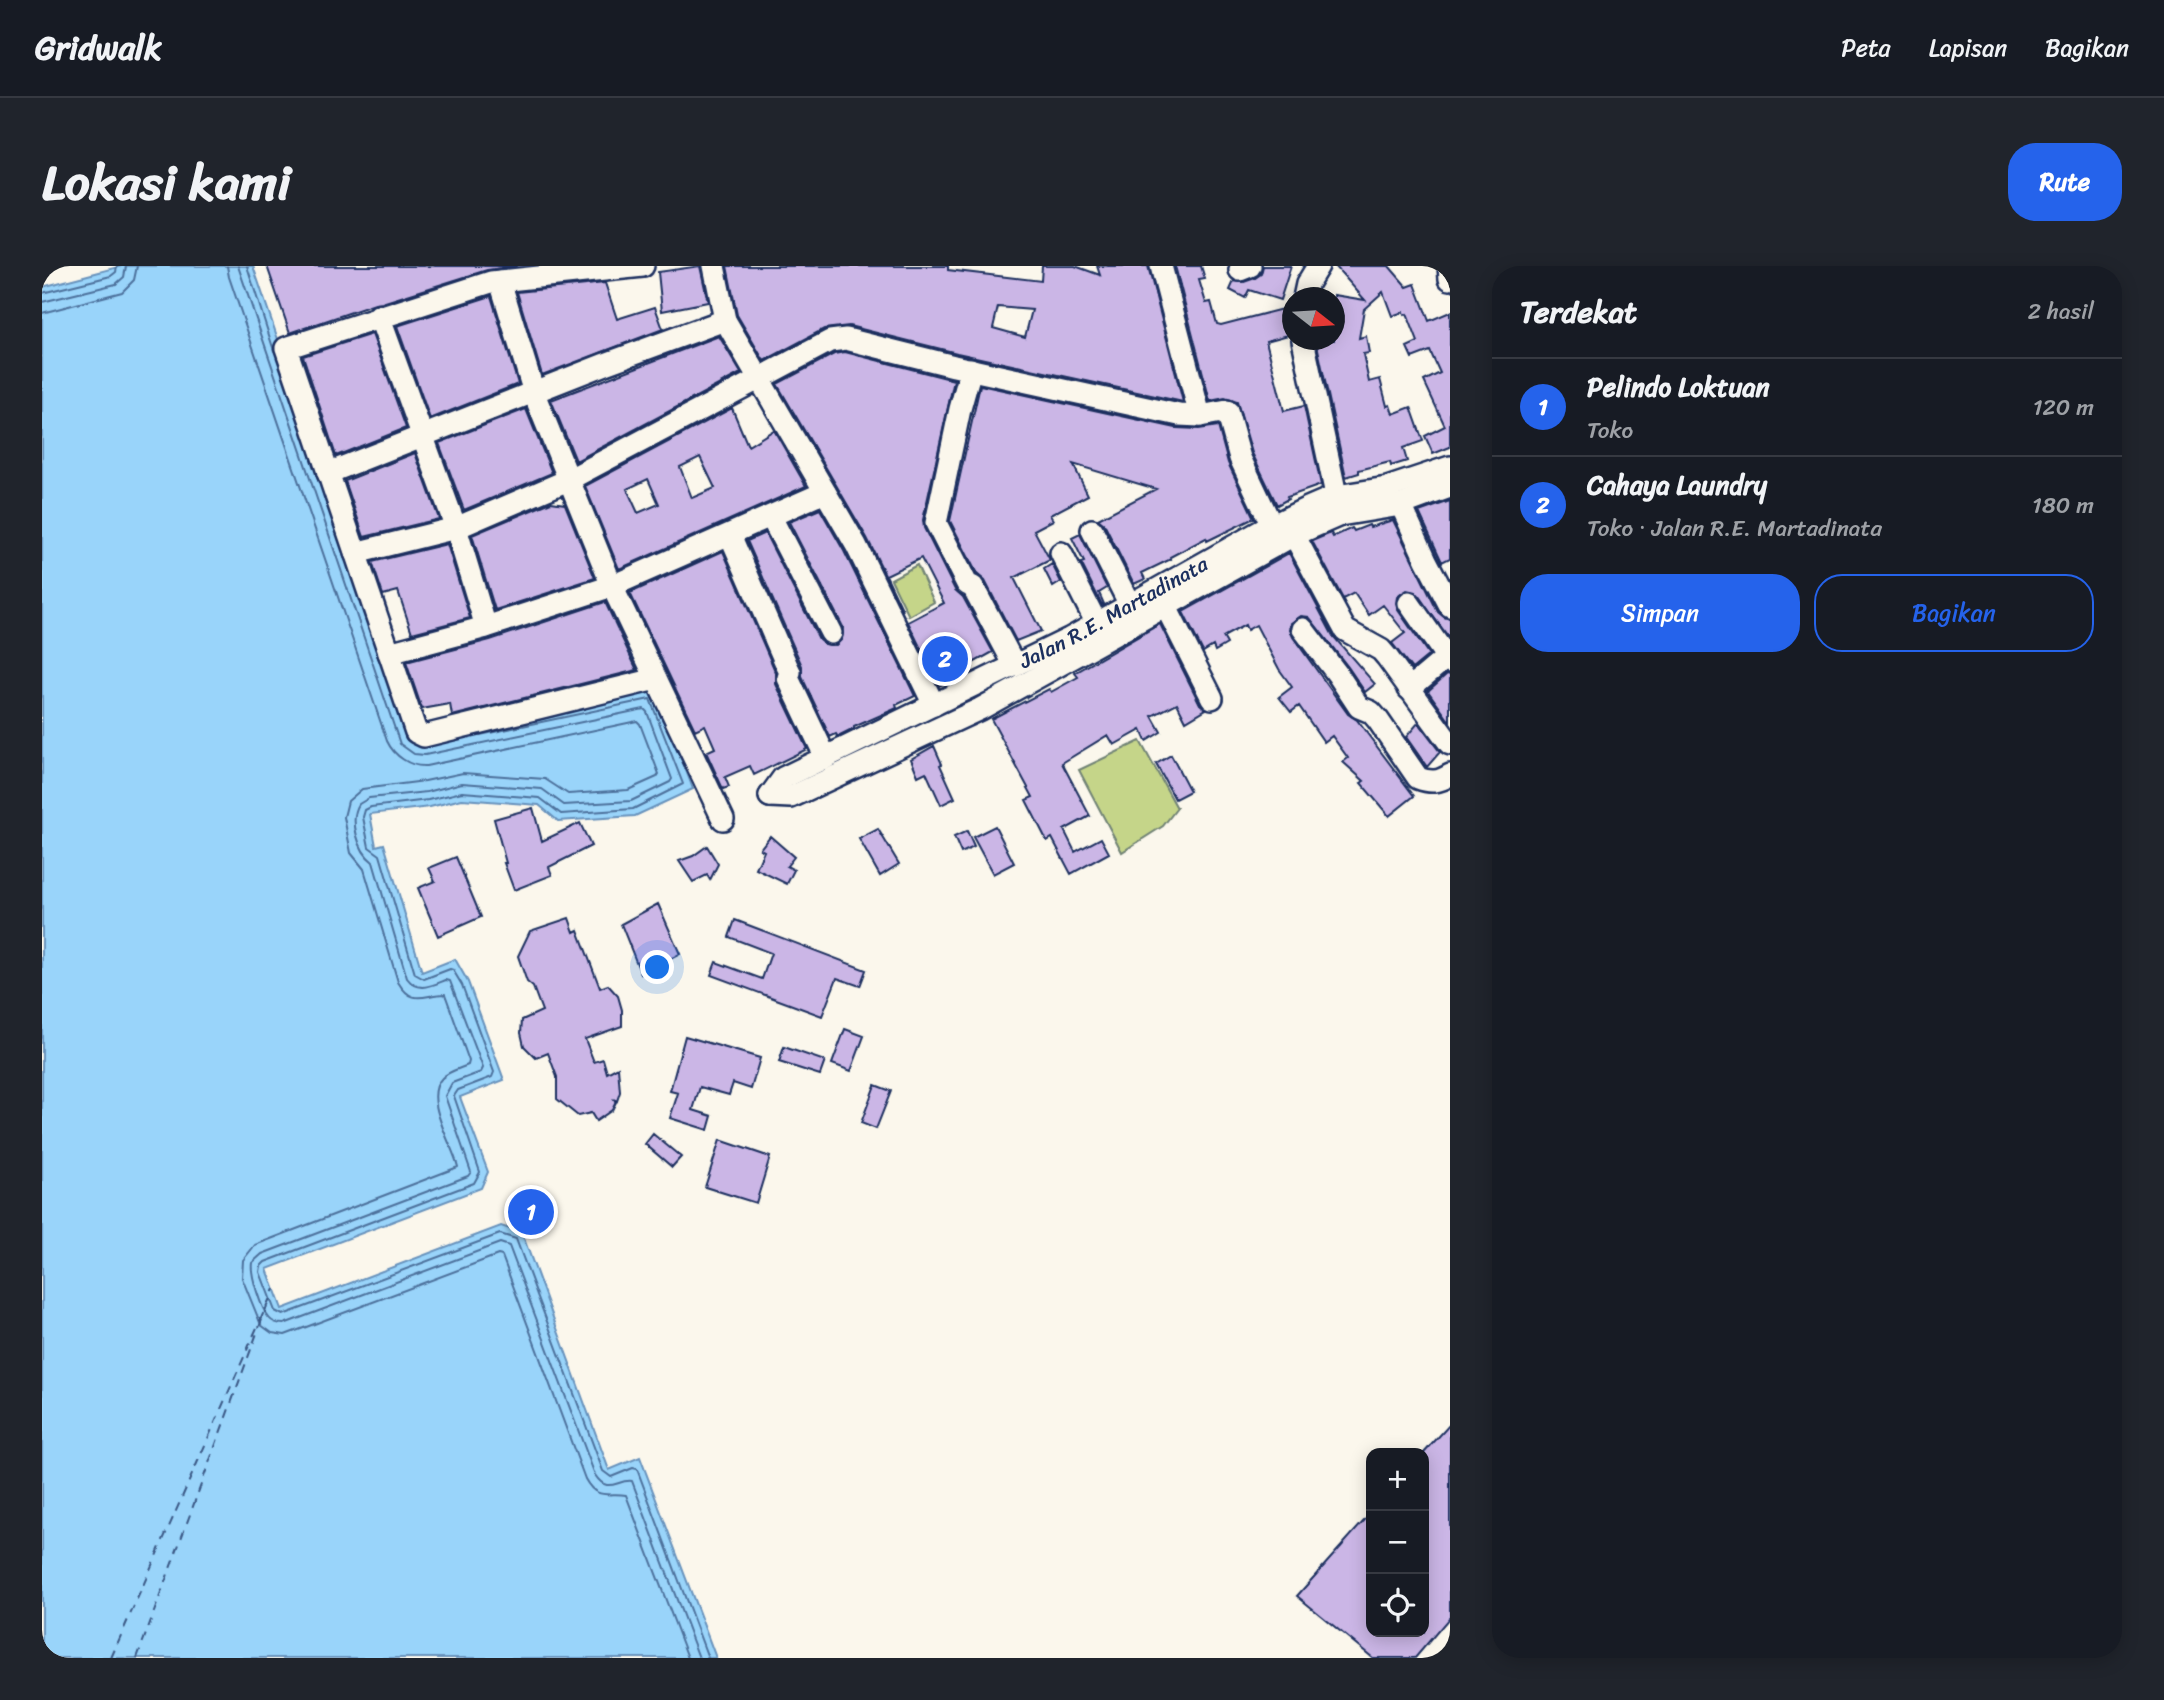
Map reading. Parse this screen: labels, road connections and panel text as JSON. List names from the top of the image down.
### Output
{
  "streets": {
    "street": ["Jalan R.E. Martadinata"]
  },
  "north": "right",
  "page": {
    "header": "Gridwalk",
    "nav": ["Peta", "Lapisan", "Bagikan"],
    "title": "Lokasi kami",
    "buttons": [
      "Rute",
      ["Simpan", "Bagikan"]
    ],
    "heading": ["Terdekat", "2 hasil"],
    "list": [
      {
        "mark": "1",
        "name": "Pelindo Loktuan",
        "note": "Toko",
        "value": "120 m"
      },
      {
        "mark": "2",
        "name": "Cahaya Laundry",
        "note": "Toko · Jalan R.E. Martadinata",
        "value": "180 m"
      }
    ],
    "pins": ["2", "1"],
    "map_buttons": ["+", "−"]
  }
}
